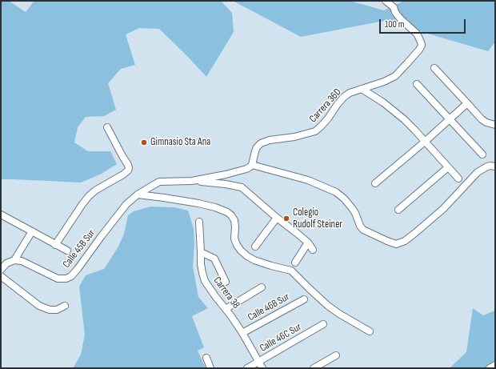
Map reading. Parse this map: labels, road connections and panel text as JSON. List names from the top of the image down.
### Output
{
  "streets": {
    "street": [
      "Carrera 36D",
      "Calle 45B Sur",
      "Carrera 38",
      "Calle 46B Sur",
      "Calle 46C Sur"
    ]
  },
  "crossings": [
    ["Carrera 38", "Calle 46B Sur"],
    ["Carrera 38", "Calle 46C Sur"]
  ],
  "places": ["Gimnasio Sta Ana", "Colegio Rudolf Steiner"],
  "scale_bar": "100 m"
}
